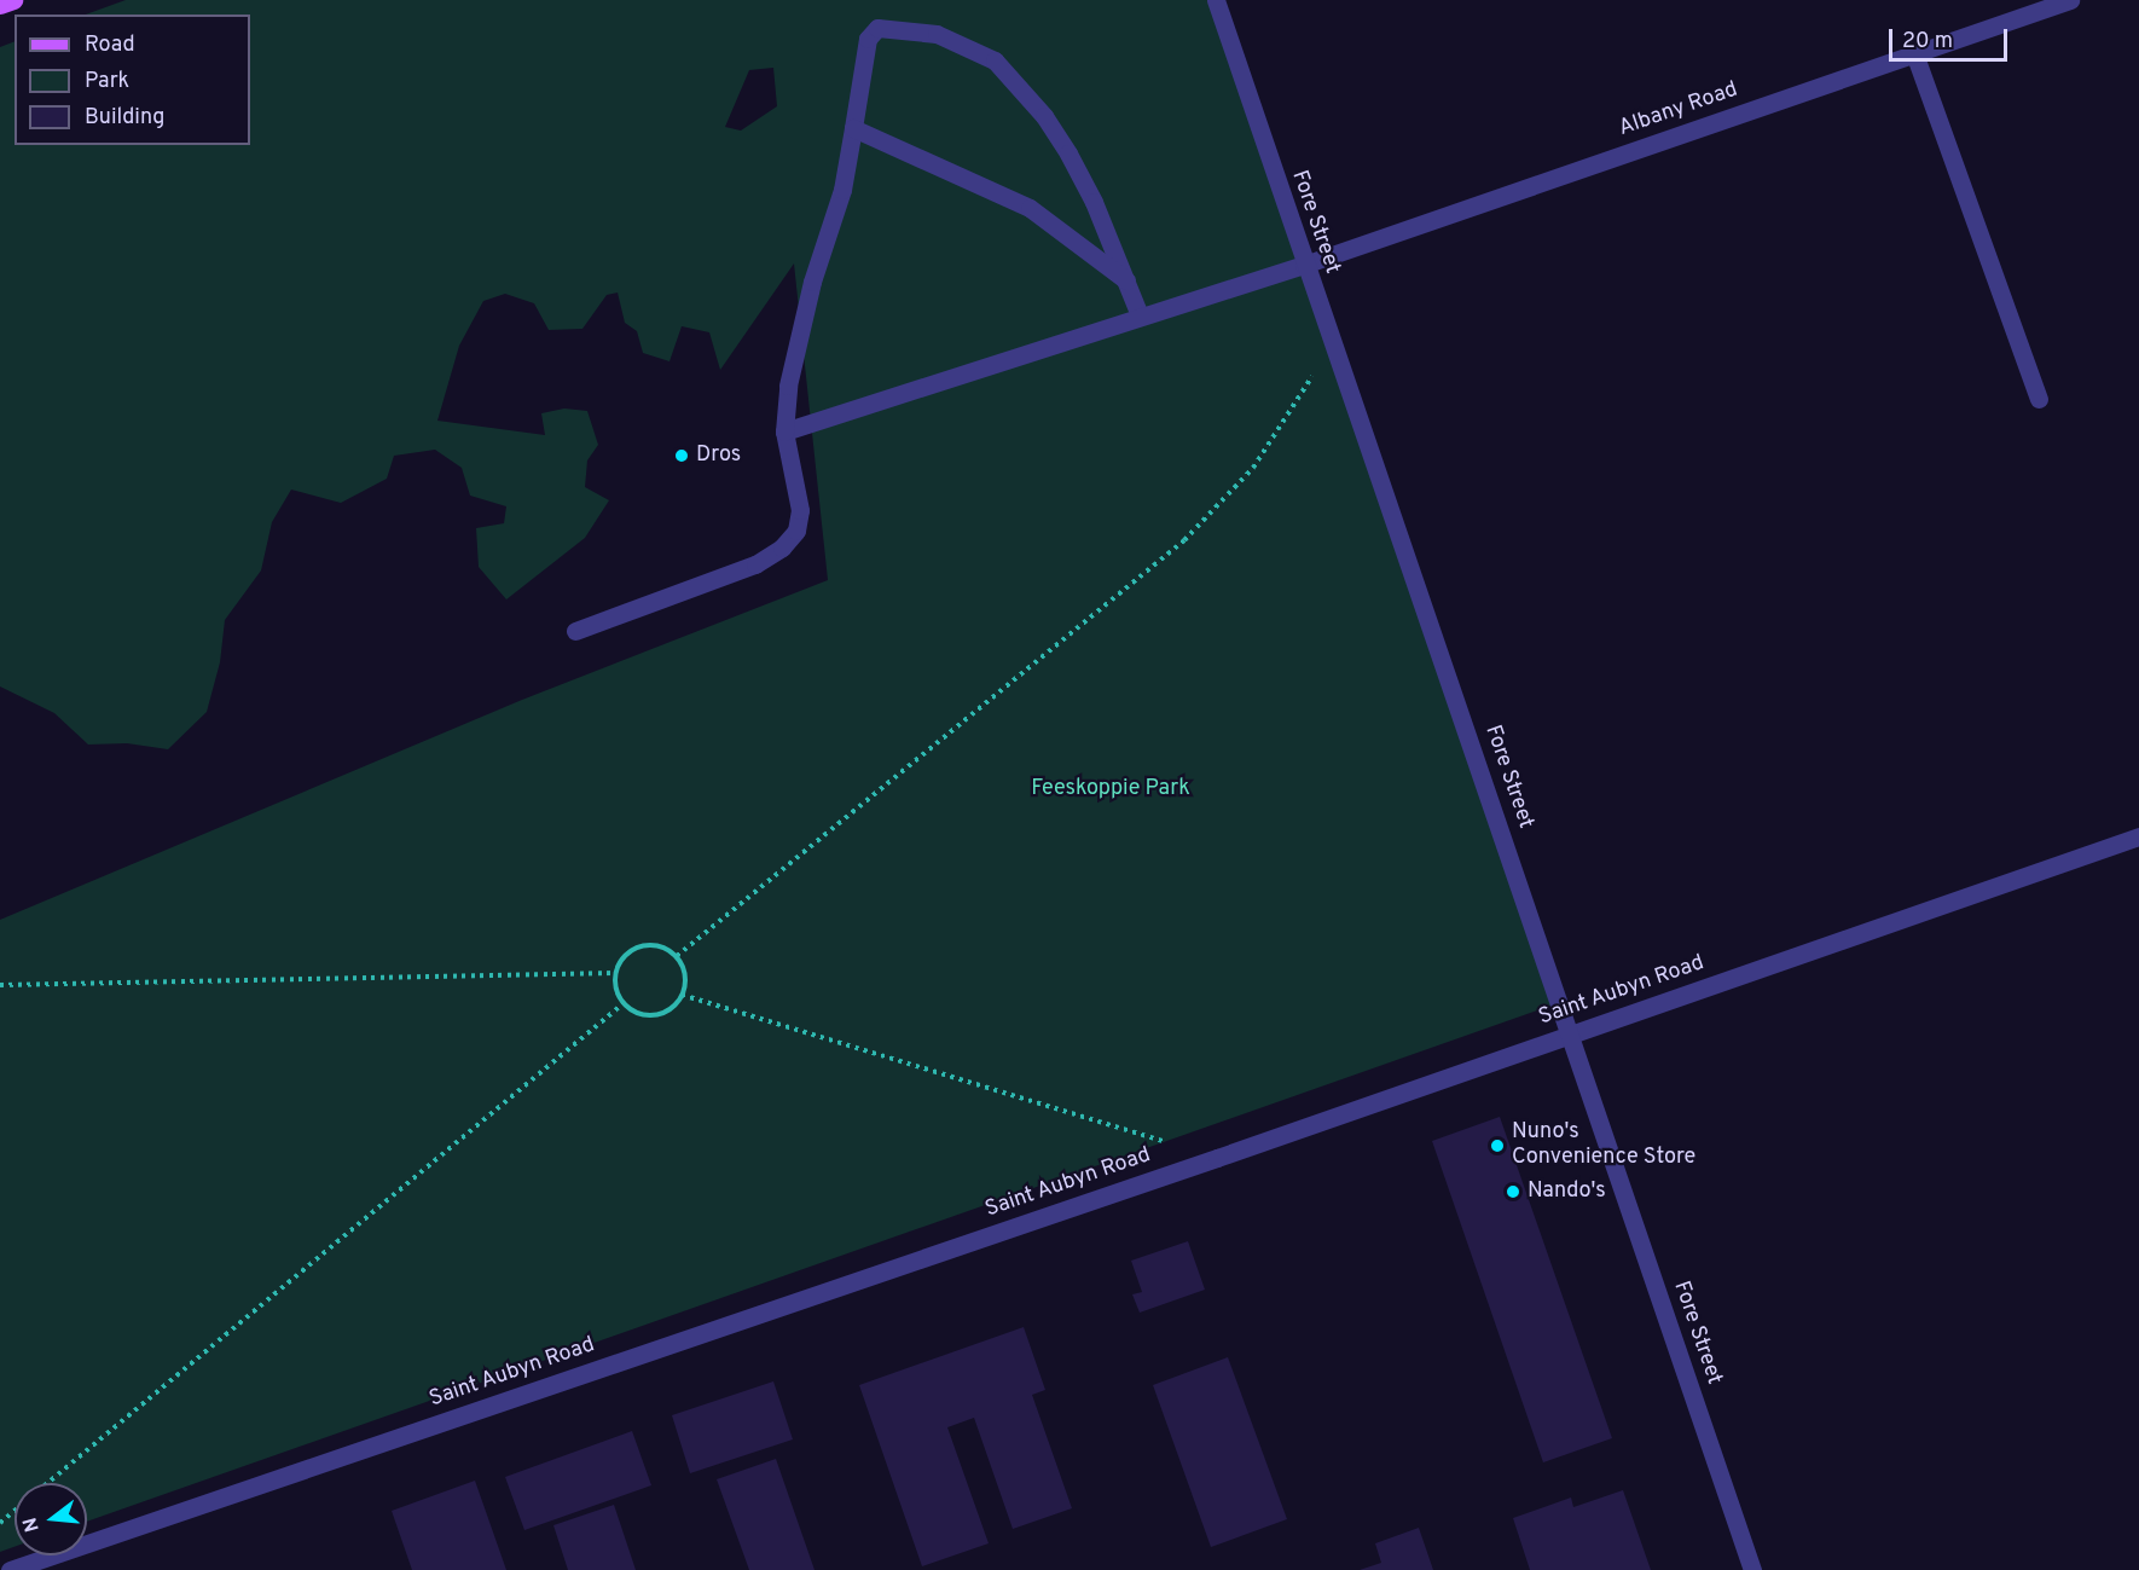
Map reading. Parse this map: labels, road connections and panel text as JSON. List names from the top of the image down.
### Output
{
  "streets": {
    "street": ["Albany Road", "Fore Street", "Saint Aubyn Road"]
  },
  "crossings": [
    ["Albany Road", "Fore Street"],
    ["Fore Street", "Saint Aubyn Road"]
  ],
  "parks": ["Feeskoppie Park"],
  "places": ["Dros", "Nuno's Convenience Store", "Nando's"],
  "legend": ["Road", "Park", "Building"],
  "scale_bar": "20 m",
  "north": "left"
}
